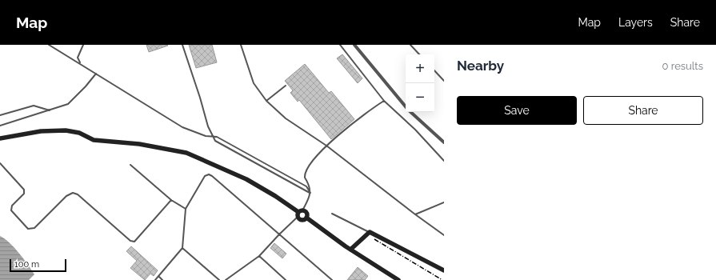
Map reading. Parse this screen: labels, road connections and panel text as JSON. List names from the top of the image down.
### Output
{
  "scale_bar": "100 m",
  "page": {
    "header": "Map",
    "nav": ["Map", "Layers", "Share"],
    "heading": ["Nearby", "0 results"],
    "map_buttons": ["+", "−"],
    "buttons": ["Save", "Share"],
    "scale": "100 m"
  }
}
